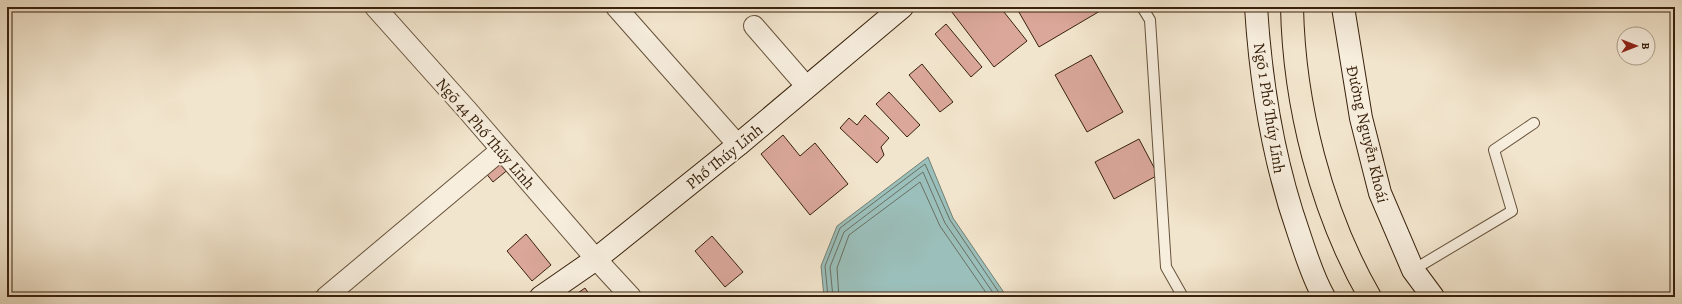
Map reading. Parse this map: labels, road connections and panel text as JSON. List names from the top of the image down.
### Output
{
  "streets": {
    "street": [
      "Ngõ 1 Phố Thúy Lĩnh",
      "Ngõ 44 Phố Thúy Lĩnh",
      "Đường Nguyễn Khoái",
      "Phố Thúy Lĩnh"
    ]
  },
  "crossings": [
    ["Ngõ 44 Phố Thúy Lĩnh", "Phố Thúy Lĩnh"]
  ],
  "north": "right"
}
